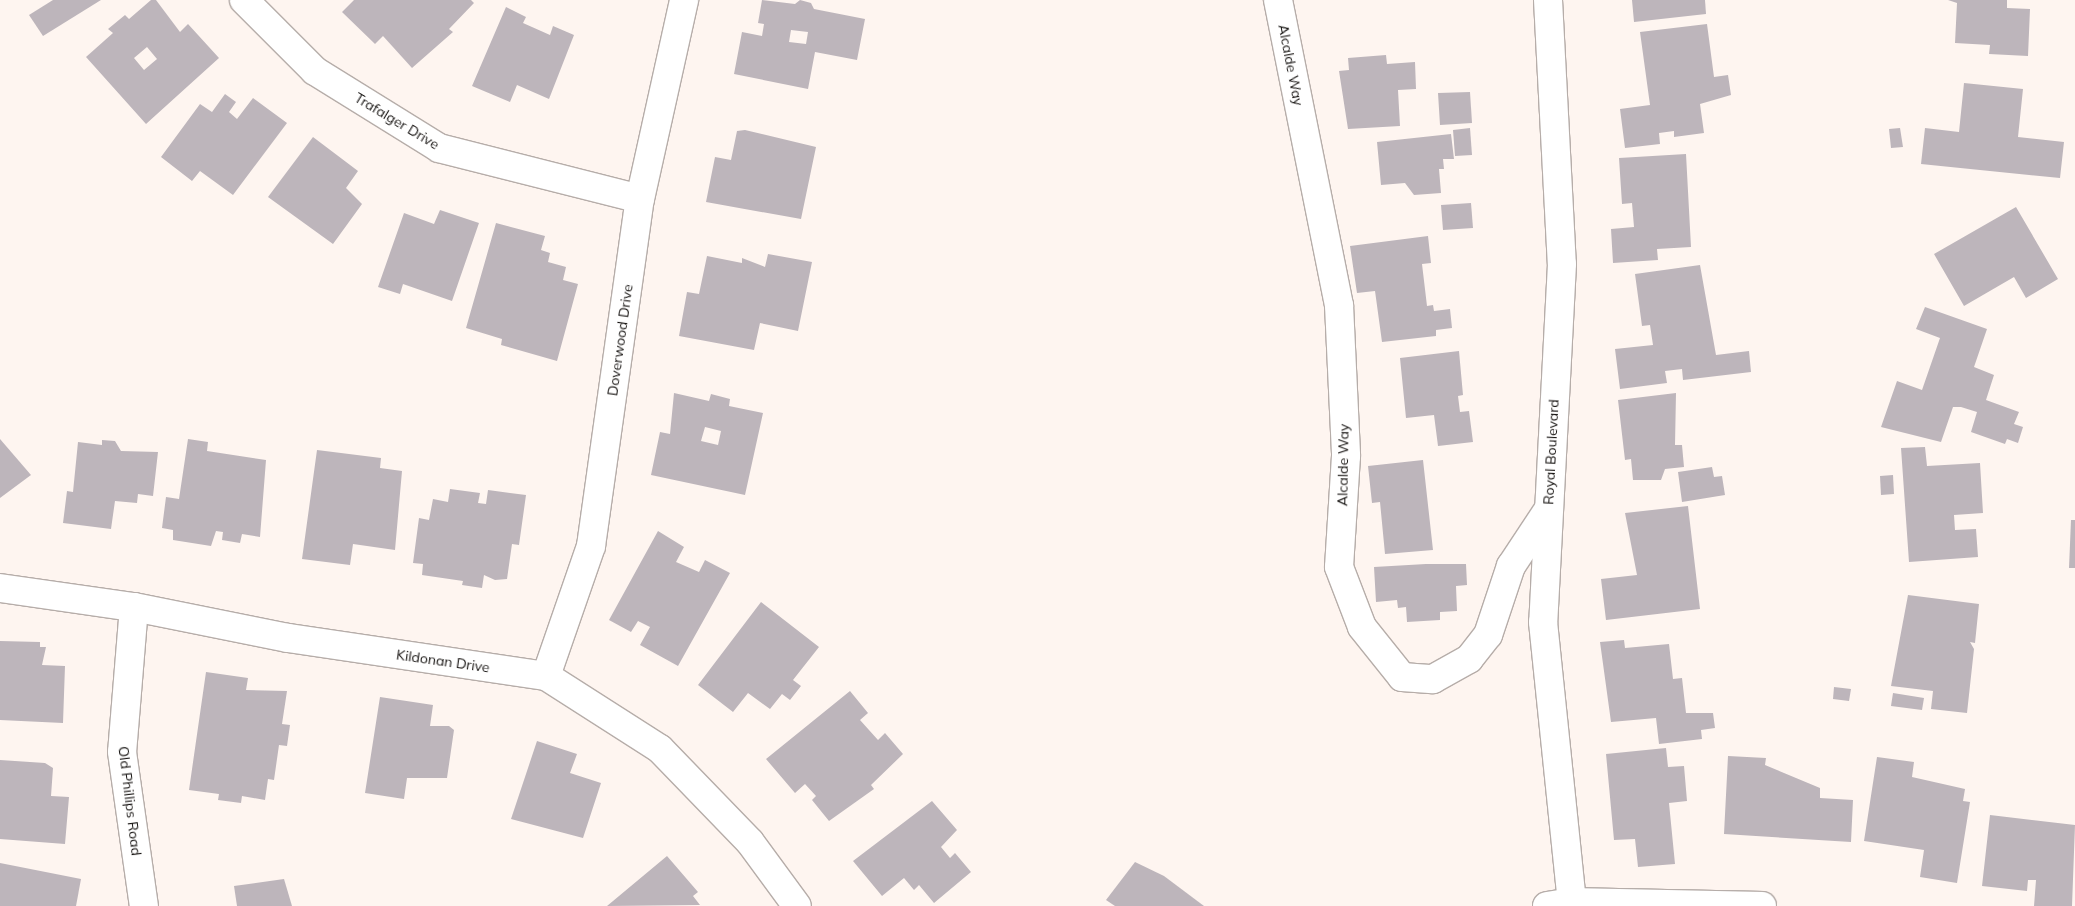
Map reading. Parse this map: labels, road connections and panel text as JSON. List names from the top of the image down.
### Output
{
  "streets": {
    "street": [
      "Alcalde Way",
      "Trafalger Drive",
      "Doverwood Drive",
      "Royal Boulevard",
      "Kildonan Drive",
      "Old Phillips Road"
    ]
  },
  "crossings": [
    ["Alcalde Way", "Royal Boulevard"],
    ["Trafalger Drive", "Doverwood Drive"],
    ["Doverwood Drive", "Kildonan Drive"],
    ["Kildonan Drive", "Old Phillips Road"]
  ]
}
